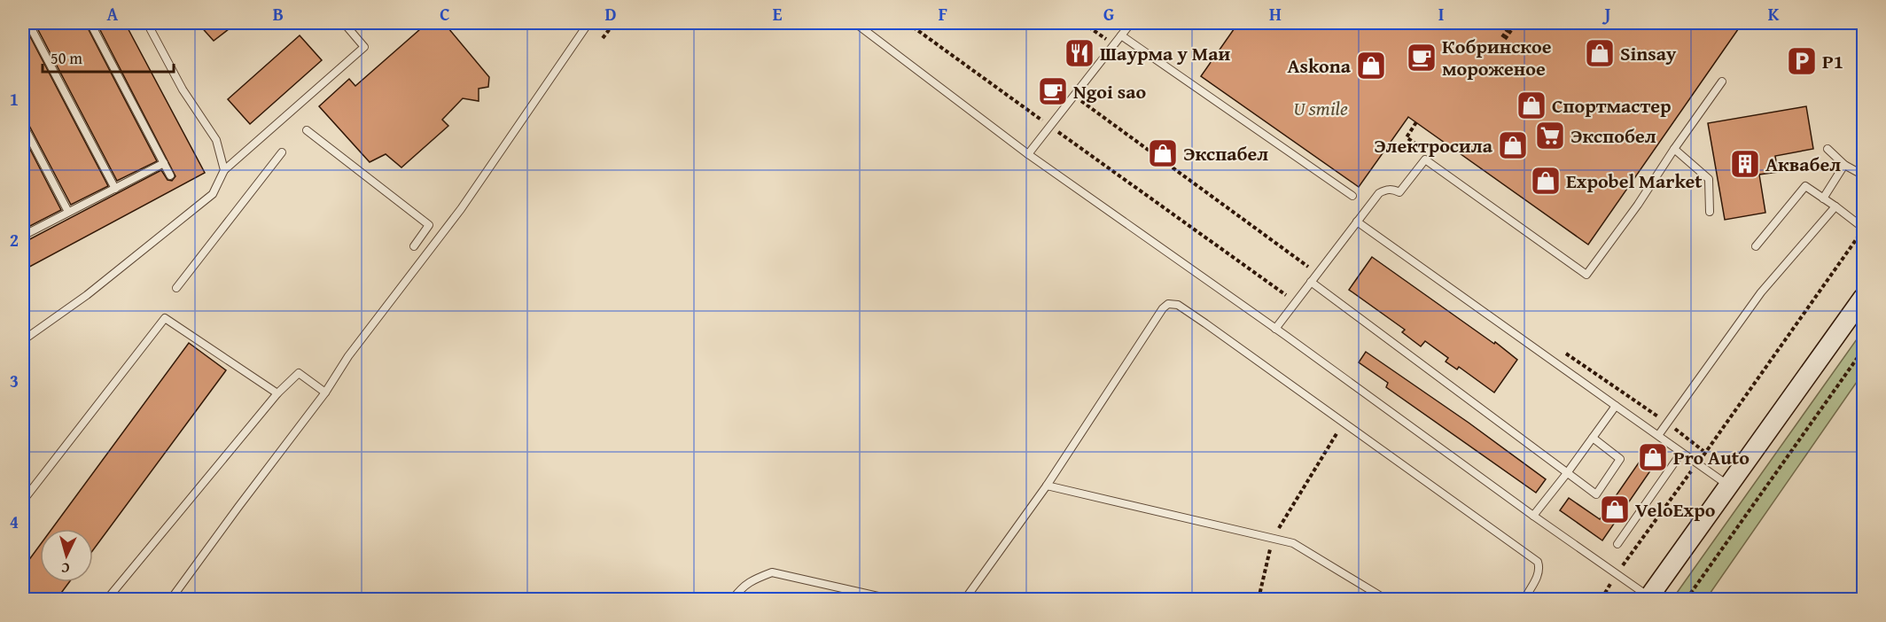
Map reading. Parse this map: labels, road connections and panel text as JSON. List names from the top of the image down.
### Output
{
  "parks": ["U smile"],
  "places": {
    "restaurant": ["Шаурма у Маи"],
    "shop": [
      "Sinsay",
      "Askona",
      "Спортмастер",
      "Электросила",
      "Экспабел",
      "Expobel Market",
      "Pro Auto",
      "VeloExpo"
    ],
    "cafe": ["Кобринское мороженое", "Ngoi sao"],
    "parking": ["P1"],
    "supermarket": ["Экспобел"],
    "building": ["Аквабел"]
  },
  "scale_bar": "50 m",
  "north": "bottom",
  "grid": {
    "columns": [
      "A",
      "B",
      "C",
      "D",
      "E",
      "F",
      "G",
      "H",
      "I",
      "J",
      "K"
    ],
    "rows": [
      "1",
      "2",
      "3",
      "4"
    ]
  }
}
